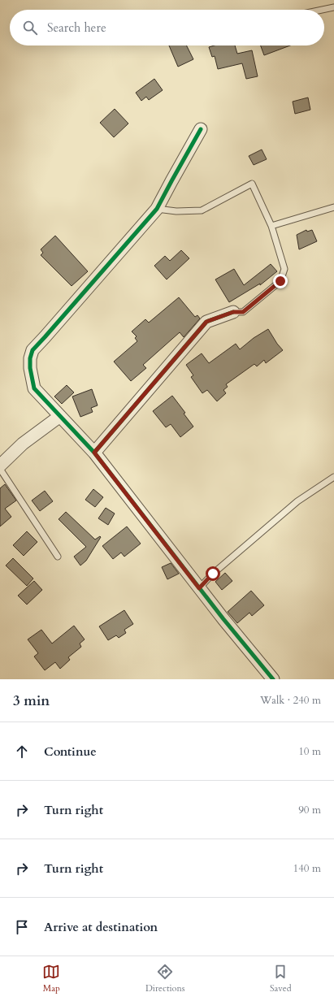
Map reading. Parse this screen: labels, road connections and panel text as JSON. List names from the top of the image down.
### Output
{
  "page": {
    "search": "Search here",
    "heading": ["3 min", "Walk · 240 m"],
    "list": [
      ["Continue", "10 m"],
      ["Turn right", "90 m"],
      ["Turn right", "140 m"],
      "Arrive at destination"
    ],
    "nav": ["Map", "Directions", "Saved"]
  }
}
